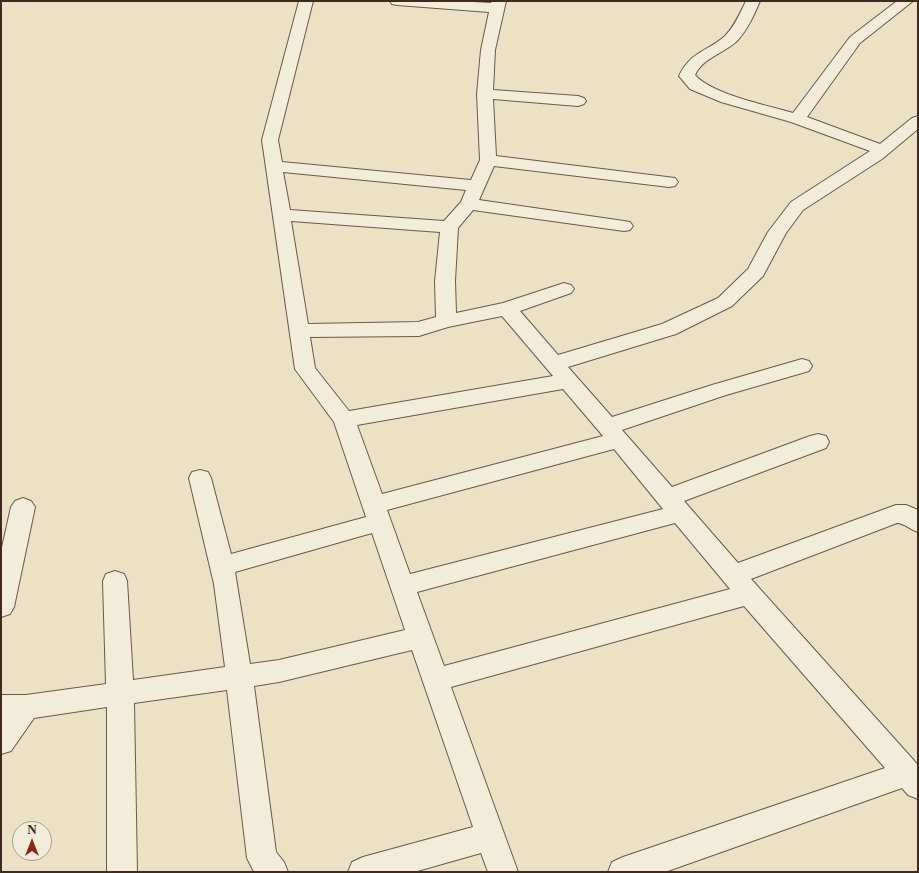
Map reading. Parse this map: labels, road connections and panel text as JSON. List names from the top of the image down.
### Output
{
  "north": "top"
}
